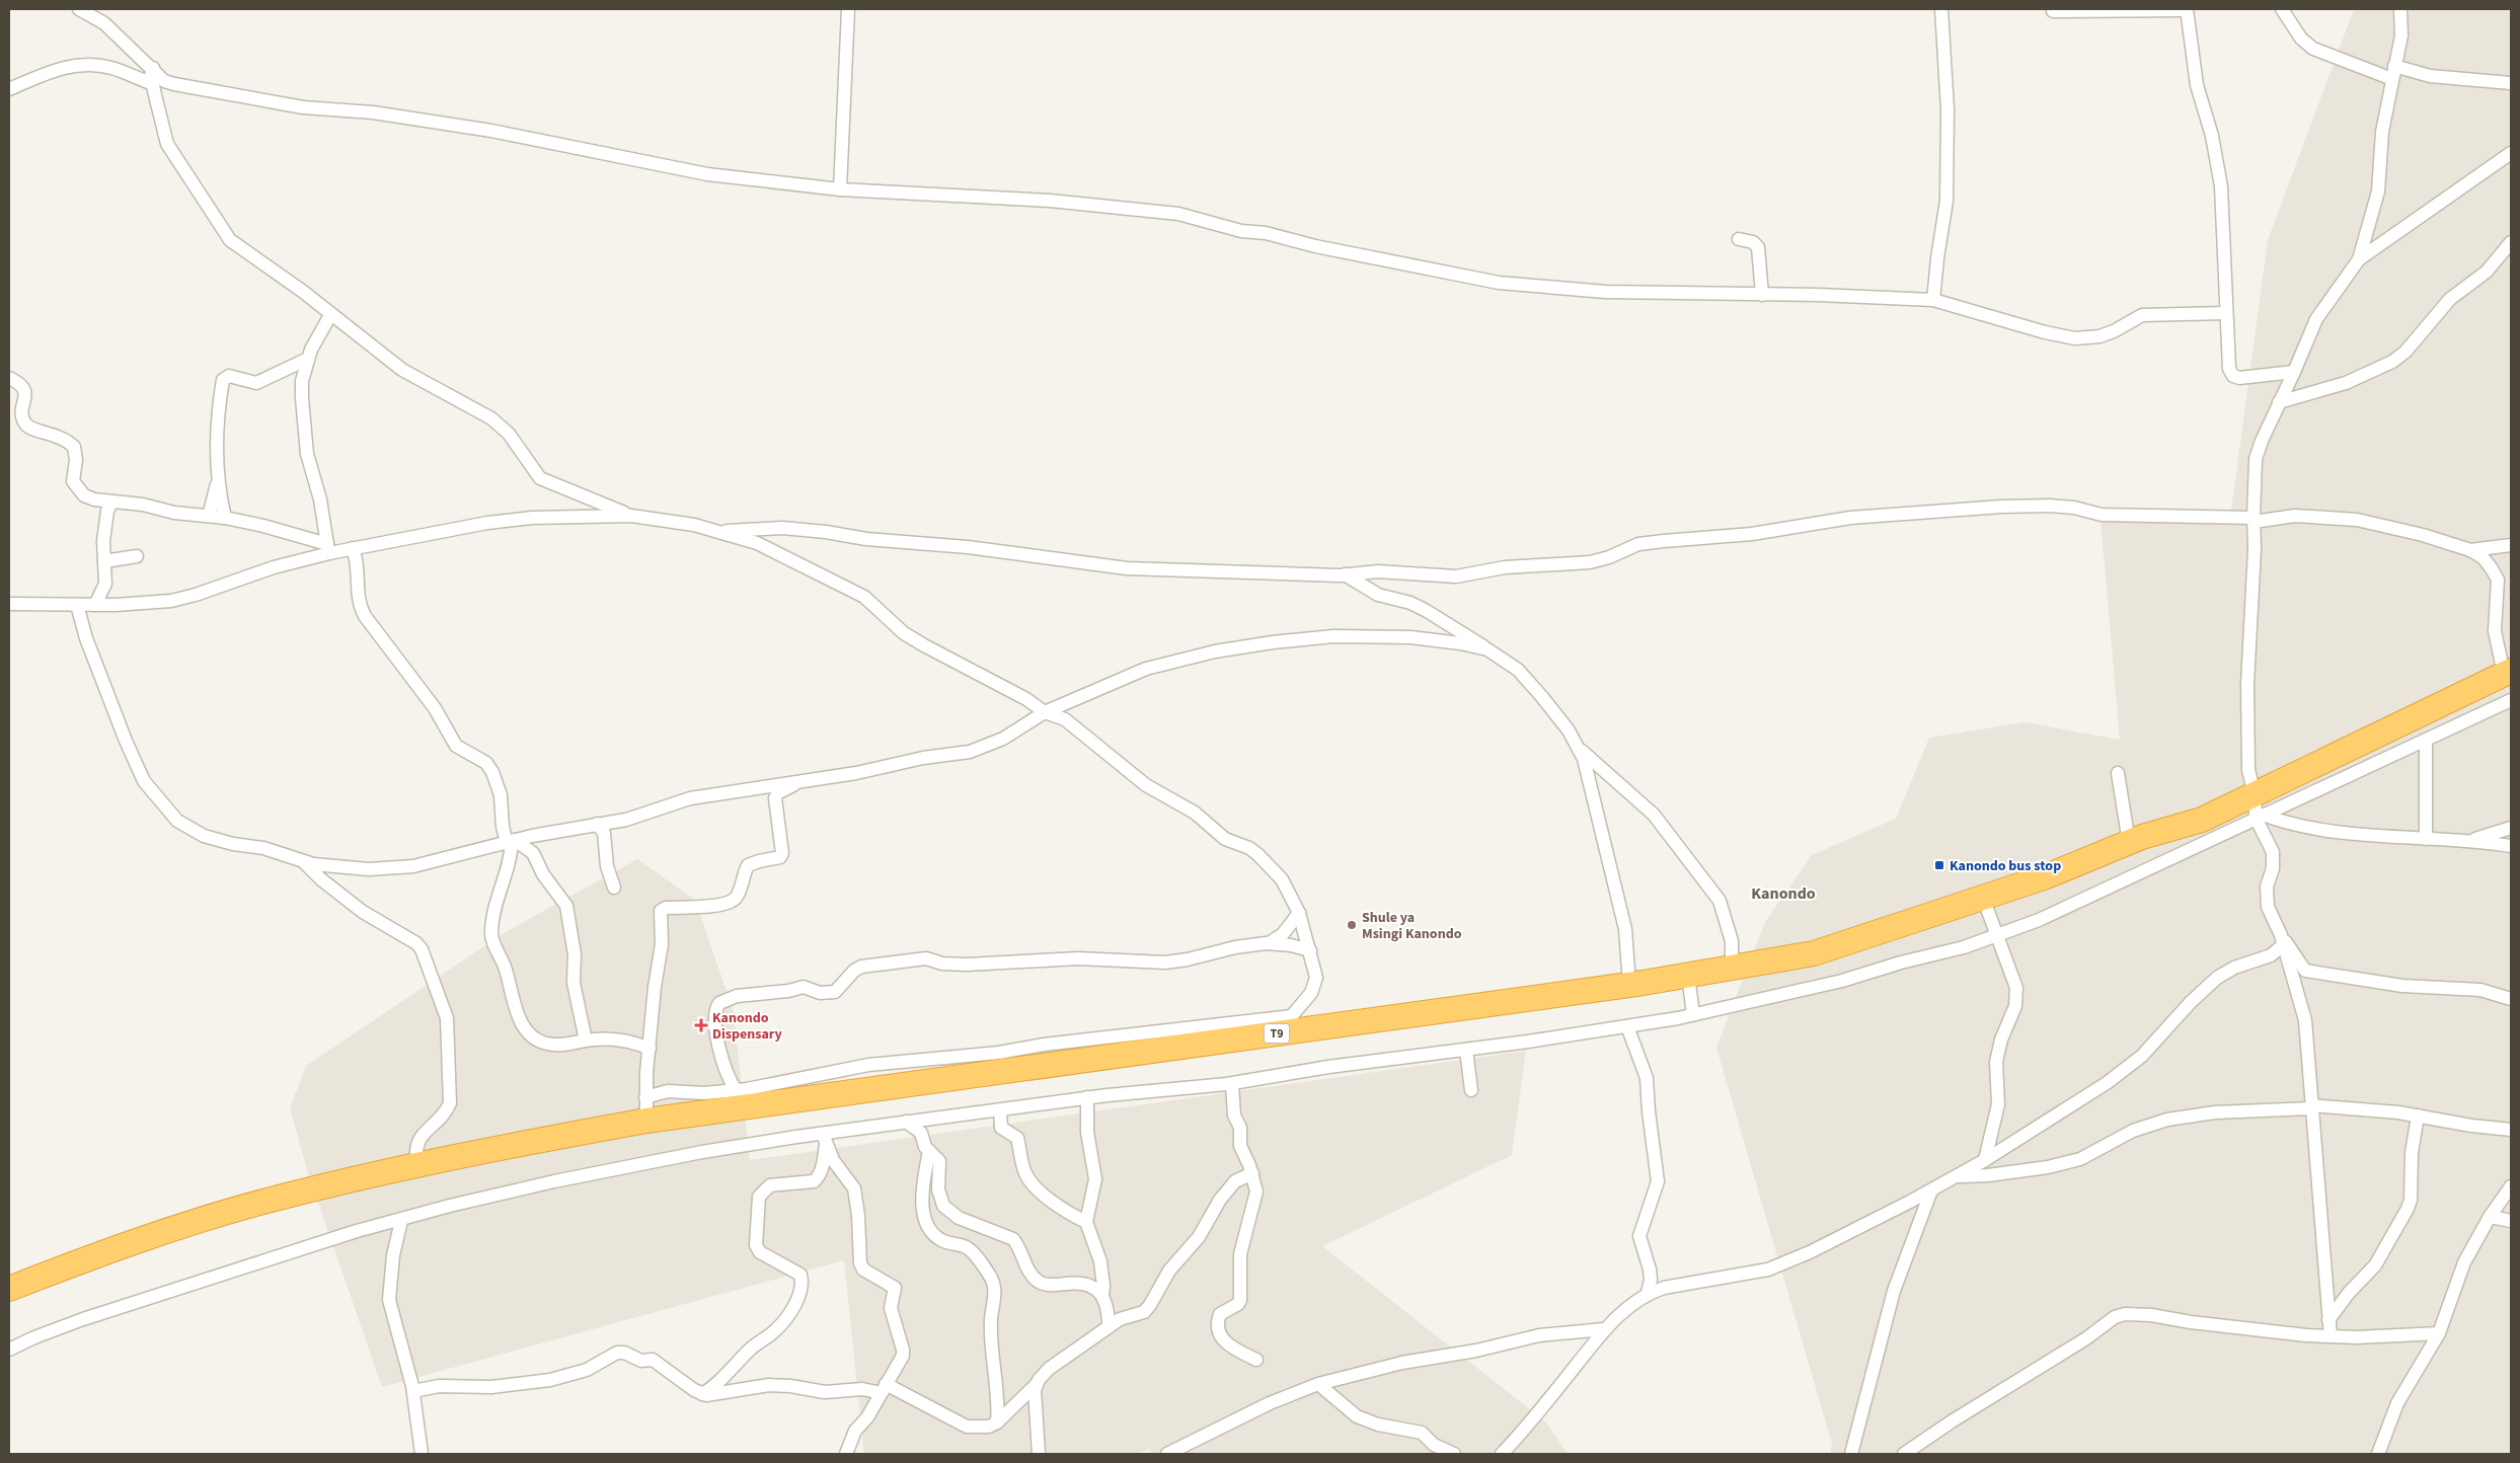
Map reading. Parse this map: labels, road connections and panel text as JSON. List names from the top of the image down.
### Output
{
  "streets": {
    "highway": ["T9"]
  },
  "districts": ["Kanondo"],
  "places": {
    "transit": ["Kanondo bus stop"],
    "other": ["Shule ya Msingi Kanondo"],
    "health": ["Kanondo Dispensary"]
  }
}
